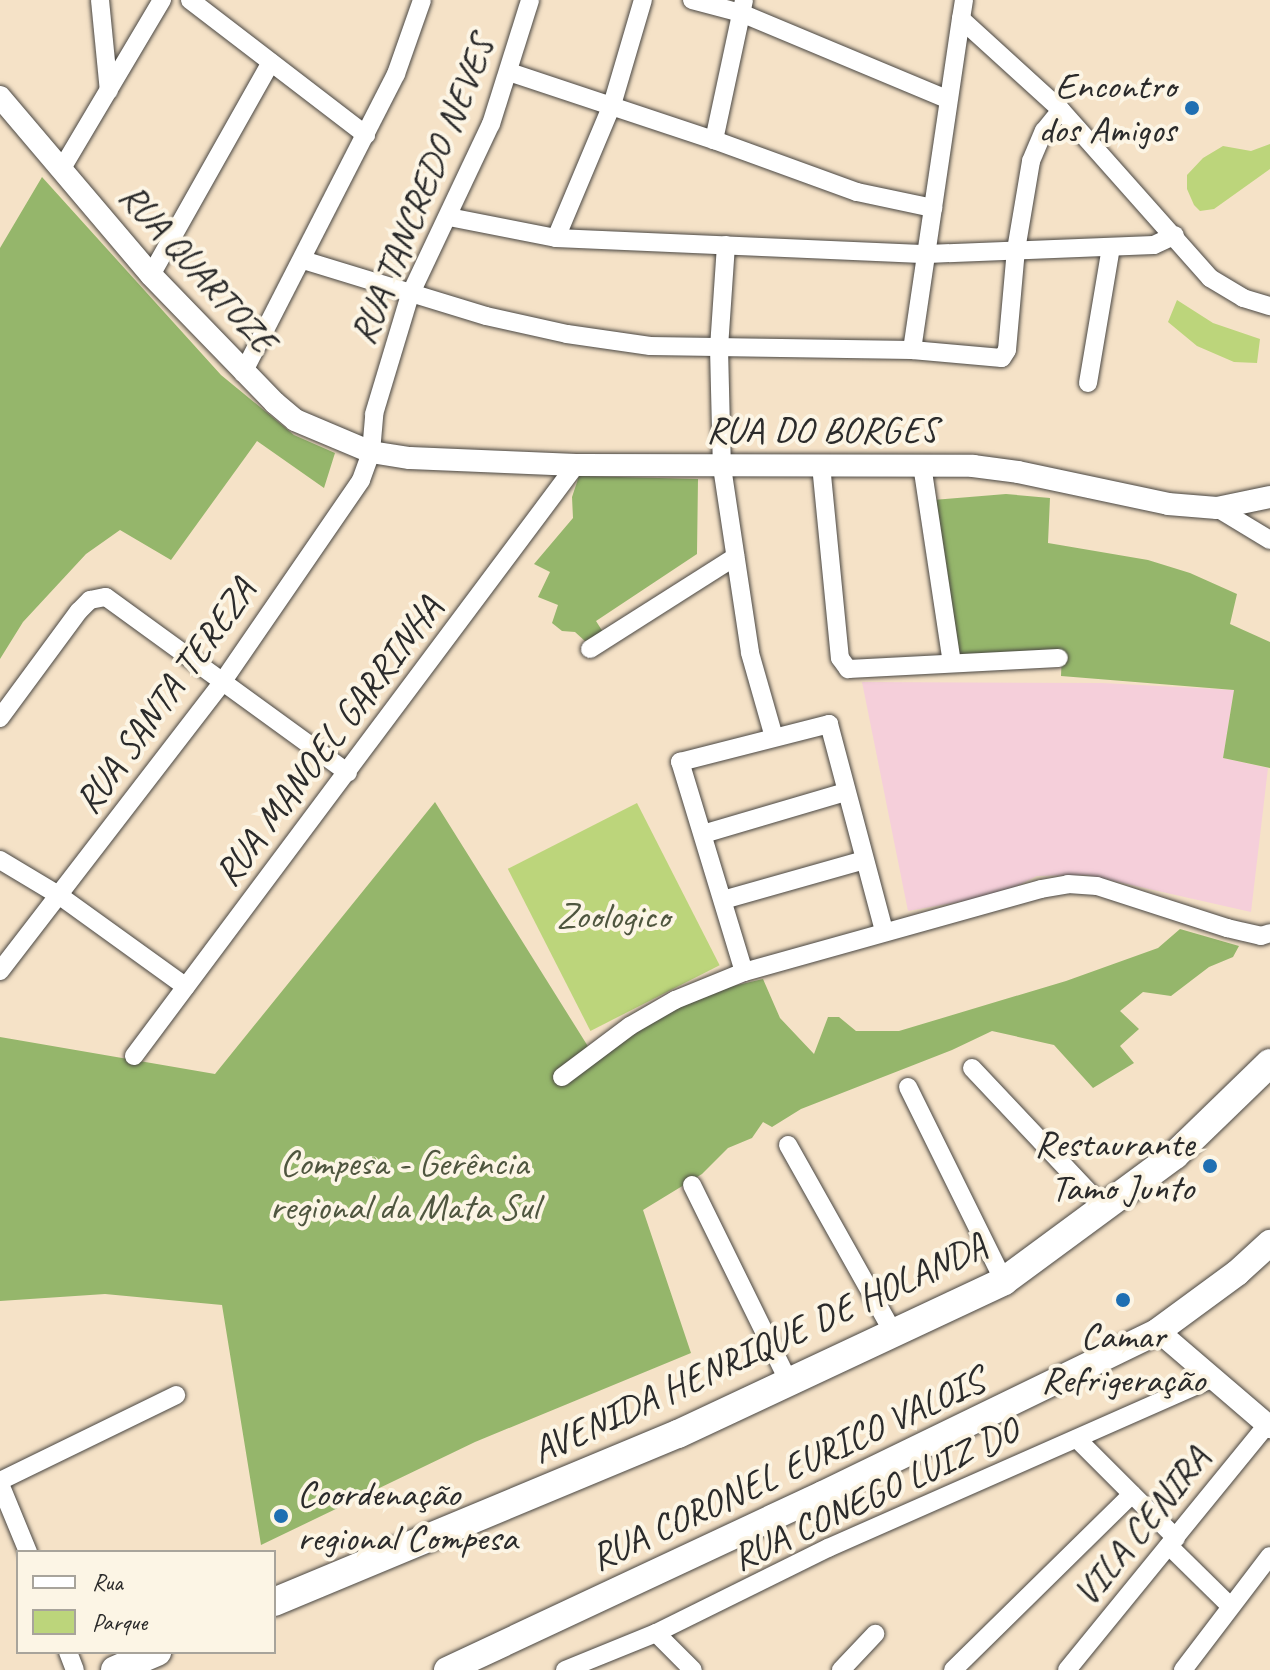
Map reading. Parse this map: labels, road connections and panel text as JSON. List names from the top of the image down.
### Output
{
  "streets": {
    "main road": ["AVENIDA HENRIQUE DE HOLANDA", "RUA CORONEL EURICO VALOIS"],
    "street": [
      "RUA TANCREDO NEVES",
      "RUA QUARTOZE",
      "RUA DO BORGES",
      "RUA SANTA TEREZA",
      "RUA MANOEL GARRINHA",
      "RUA CONEGO LUIZ DO",
      "VILA CENIRA"
    ]
  },
  "crossings": [
    ["RUA TANCREDO NEVES", "RUA QUARTOZE"],
    ["RUA TANCREDO NEVES", "RUA DO BORGES"],
    ["RUA TANCREDO NEVES", "RUA SANTA TEREZA"],
    ["RUA QUARTOZE", "RUA DO BORGES"],
    ["RUA QUARTOZE", "RUA SANTA TEREZA"],
    ["RUA DO BORGES", "RUA SANTA TEREZA"],
    ["RUA DO BORGES", "RUA MANOEL GARRINHA"]
  ],
  "parks": ["Zoologico", "Compesa - Gerência regional da Mata Sul"],
  "places": [
    "Encontro dos Amigos",
    "Restaurante Tamo Junto",
    "Camar Refrigeração",
    "Coordenação regional Compesa"
  ],
  "legend": ["Rua", "Parque"]
}
